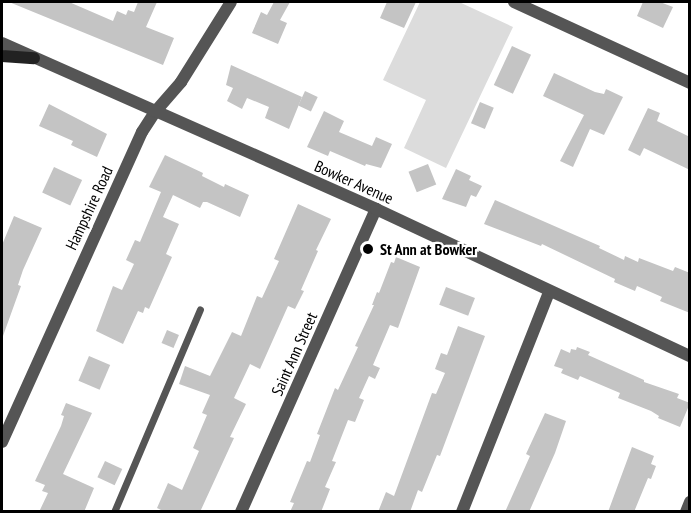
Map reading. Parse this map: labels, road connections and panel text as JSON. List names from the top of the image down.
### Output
{
  "streets": {
    "street": ["Bowker Avenue", "Hampshire Road", "Saint Ann Street"]
  },
  "crossings": [
    ["Bowker Avenue", "Hampshire Road"],
    ["Bowker Avenue", "Saint Ann Street"]
  ],
  "places": ["St Ann at Bowker"]
}
